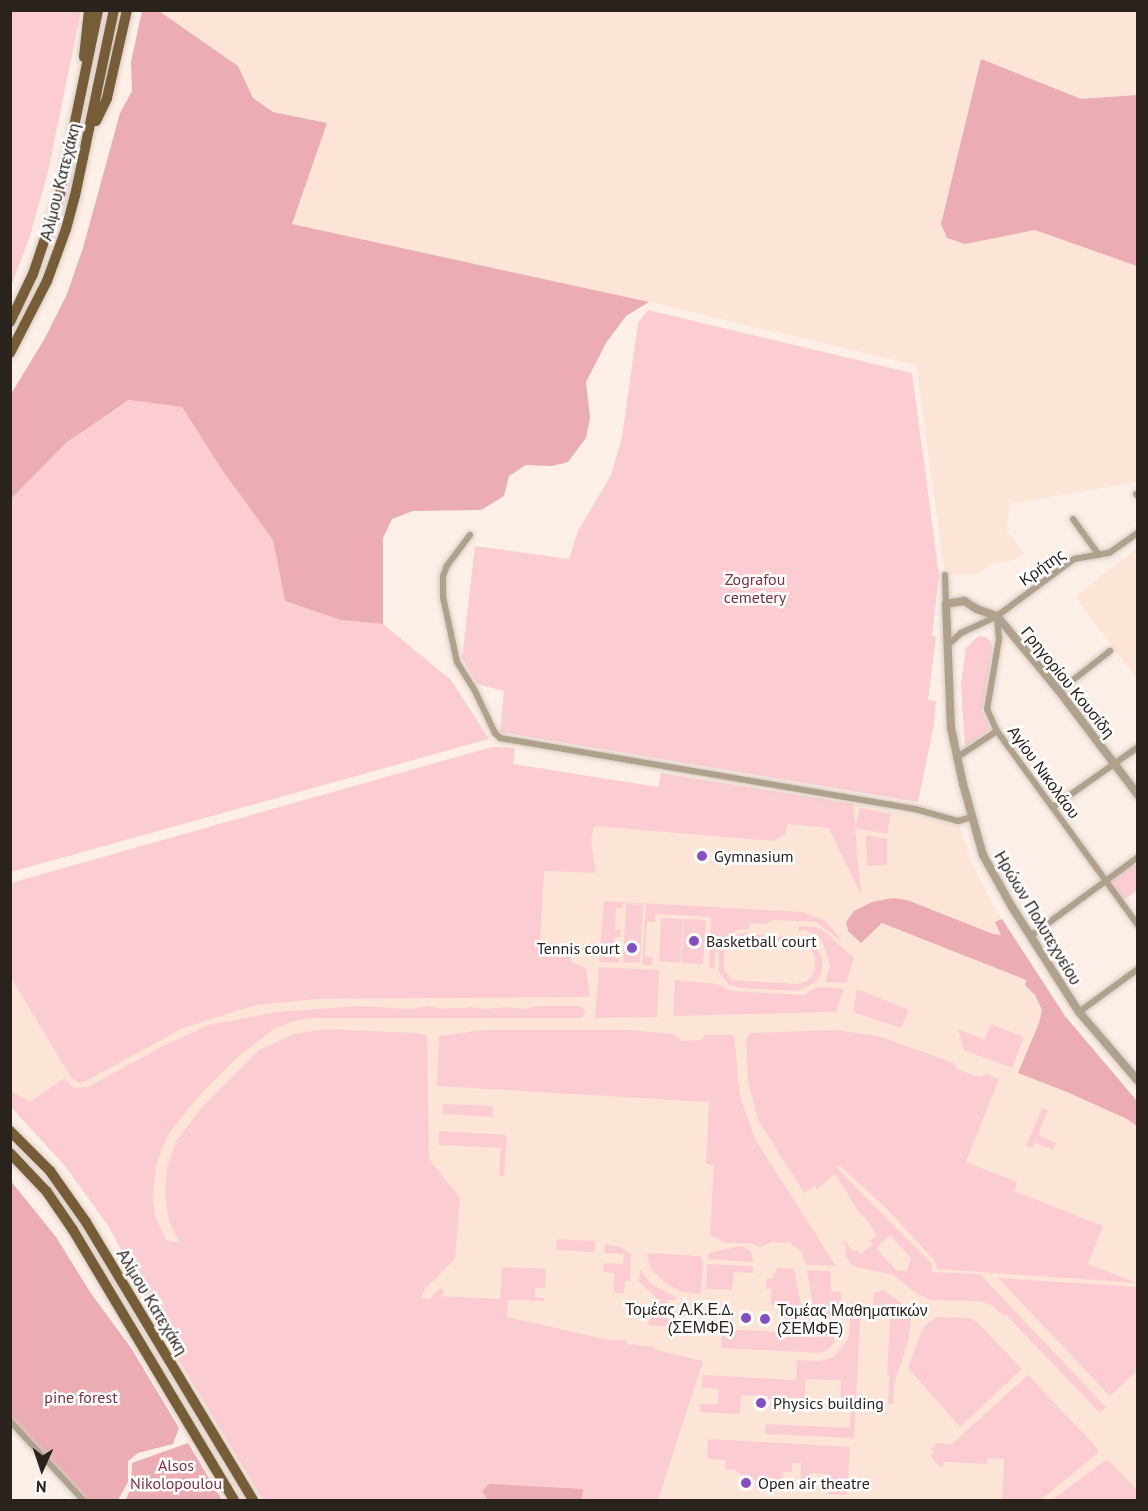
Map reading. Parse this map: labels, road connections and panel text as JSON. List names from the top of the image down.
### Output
{
  "streets": {
    "main road": ["Αλίμου Κατεχάκη"],
    "street": [
      "Κρήτης",
      "Γρηγορίου Κουσίδη",
      "Αγίου Νικολάου",
      "Ηρώων Πολυτεχνείου"
    ]
  },
  "crossings": [
    ["Κρήτης", "Γρηγορίου Κουσίδη"],
    ["Κρήτης", "Αγίου Νικολάου"],
    ["Γρηγορίου Κουσίδη", "Αγίου Νικολάου"],
    ["Γρηγορίου Κουσίδη", "Ηρώων Πολυτεχνείου"]
  ],
  "parks": ["Zografou cemetery", "pine forest", "Alsos Nikolopoulou"],
  "places": [
    "Gymnasium",
    "Basketball court",
    "Tennis court",
    "Τομέας Α.Κ.Ε.Δ. (ΣΕΜΦΕ)",
    "Τομέας Μαθηματικών (ΣΕΜΦΕ)",
    "Physics building",
    "Open air theatre"
  ],
  "north": "bottom"
}
